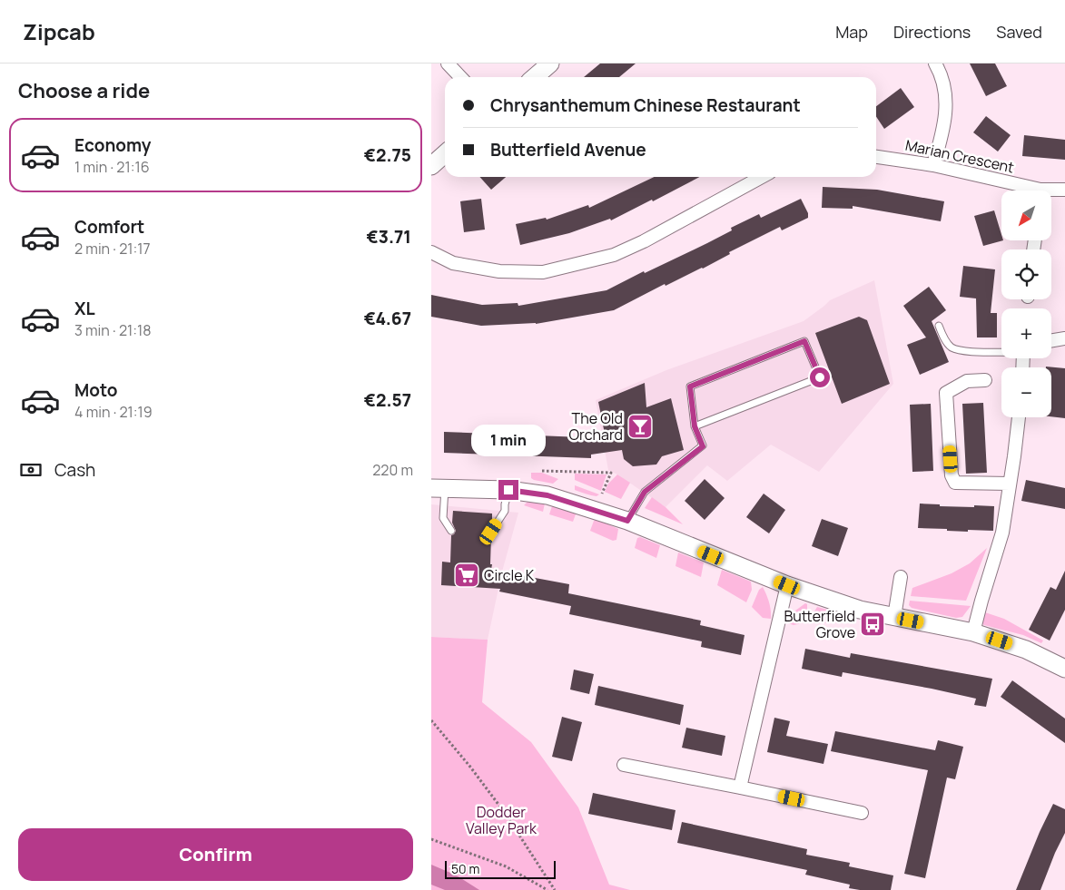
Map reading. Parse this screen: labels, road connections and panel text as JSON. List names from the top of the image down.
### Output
{
  "streets": {
    "street": ["Marian Crescent"]
  },
  "parks": ["Dodder Valley Park"],
  "places": {
    "bar": ["The Old Orchard"],
    "supermarket": ["Circle K"],
    "bus stop": ["Butterfield Grove"]
  },
  "scale_bar": "50 m",
  "north": "bottom left",
  "page": {
    "header": "Zipcab",
    "nav": ["Map", "Directions", "Saved"],
    "heading": "Choose a ride",
    "banner": ["Chrysanthemum Chinese Restaurant", "Butterfield Avenue"],
    "list": [
      {
        "name": "Economy",
        "note": "1 min · 21:16",
        "value": "€2.75"
      },
      {
        "name": "Comfort",
        "note": "2 min · 21:17",
        "value": "€3.71"
      },
      {
        "name": "XL",
        "note": "3 min · 21:18",
        "value": "€4.67"
      },
      {
        "name": "Moto",
        "note": "4 min · 21:19",
        "value": "€2.57"
      }
    ],
    "map_buttons": ["+", "−"],
    "bubble": "1 min",
    "pay": ["Cash", "220 m"],
    "buttons": "Confirm",
    "scale": "50 m"
  }
}
